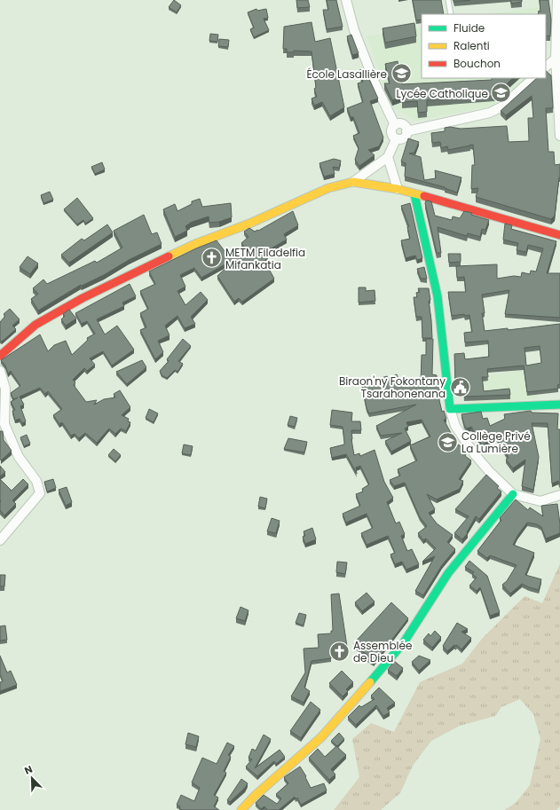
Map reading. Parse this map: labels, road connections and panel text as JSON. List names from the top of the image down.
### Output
{
  "places": {
    "school or university": ["École Lasallière", "Lycée Catholique", "Collège Privé La Lumière"],
    "church": ["METM Filadelfia Mifankatia", "Assemblée de Dieu"],
    "public building": ["Biraon'ny Fokontany Tsarahonenana"]
  },
  "legend": ["Fluide", "Ralenti", "Bouchon"],
  "north": "top left"
}
